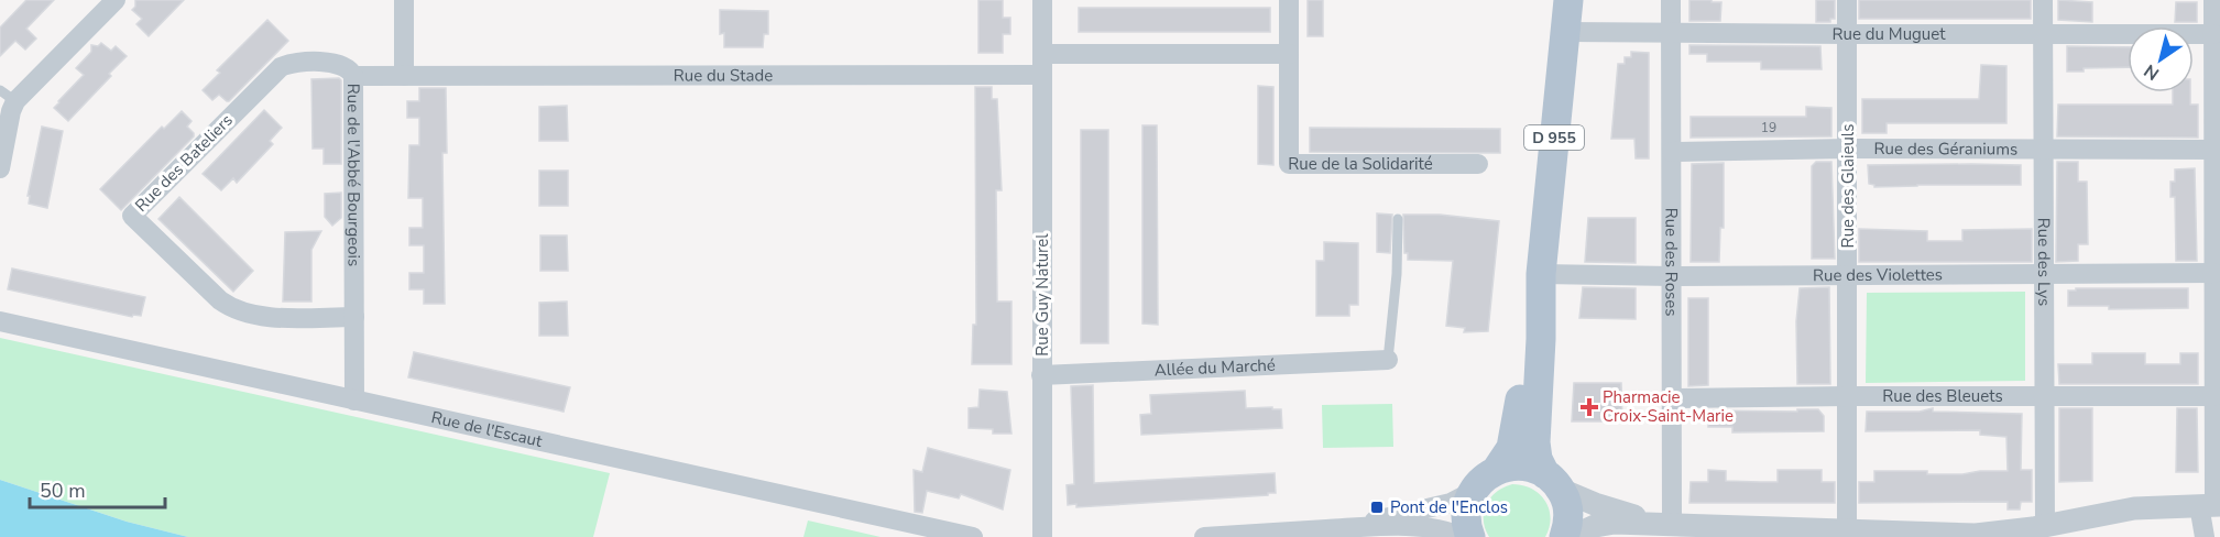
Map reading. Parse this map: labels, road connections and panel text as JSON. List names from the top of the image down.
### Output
{
  "streets": {
    "main road": ["D 955"],
    "street": [
      "Rue du Muguet",
      "Rue du Stade",
      "Rue des Géraniums",
      "Rue de la Solidarité",
      "Rue des Bateliers",
      "Rue de l'Abbé Bourgeois",
      "Rue des Glaieuls",
      "Rue des Roses",
      "Rue des Lys",
      "Rue des Violettes",
      "Rue Guy Naturel",
      "Allée du Marché",
      "Rue des Bleuets",
      "Rue de l'Escaut"
    ]
  },
  "crossings": [
    ["Rue du Muguet", "D 955"],
    ["Rue du Muguet", "Rue des Glaieuls"],
    ["Rue du Muguet", "Rue des Roses"],
    ["Rue du Muguet", "Rue des Lys"],
    ["Rue du Stade", "Rue de l'Abbé Bourgeois"],
    ["Rue du Stade", "Rue Guy Naturel"],
    ["D 955", "Rue des Violettes"],
    ["Rue des Géraniums", "Rue des Glaieuls"],
    ["Rue des Géraniums", "Rue des Roses"],
    ["Rue des Géraniums", "Rue des Lys"],
    ["Rue des Bateliers", "Rue de l'Abbé Bourgeois"],
    ["Rue de l'Abbé Bourgeois", "Rue de l'Escaut"],
    ["Rue des Glaieuls", "Rue des Violettes"],
    ["Rue des Glaieuls", "Rue des Bleuets"],
    ["Rue des Roses", "Rue des Violettes"],
    ["Rue des Roses", "Rue des Bleuets"],
    ["Rue des Lys", "Rue des Violettes"],
    ["Rue des Lys", "Rue des Bleuets"],
    ["Rue Guy Naturel", "Allée du Marché"]
  ],
  "places": {
    "health": ["Pharmacie Croix-Saint-Marie"],
    "transit": ["Pont de l'Enclos"]
  },
  "house_numbers": ["19"],
  "scale_bar": "50 m",
  "north": "bottom left"
}
